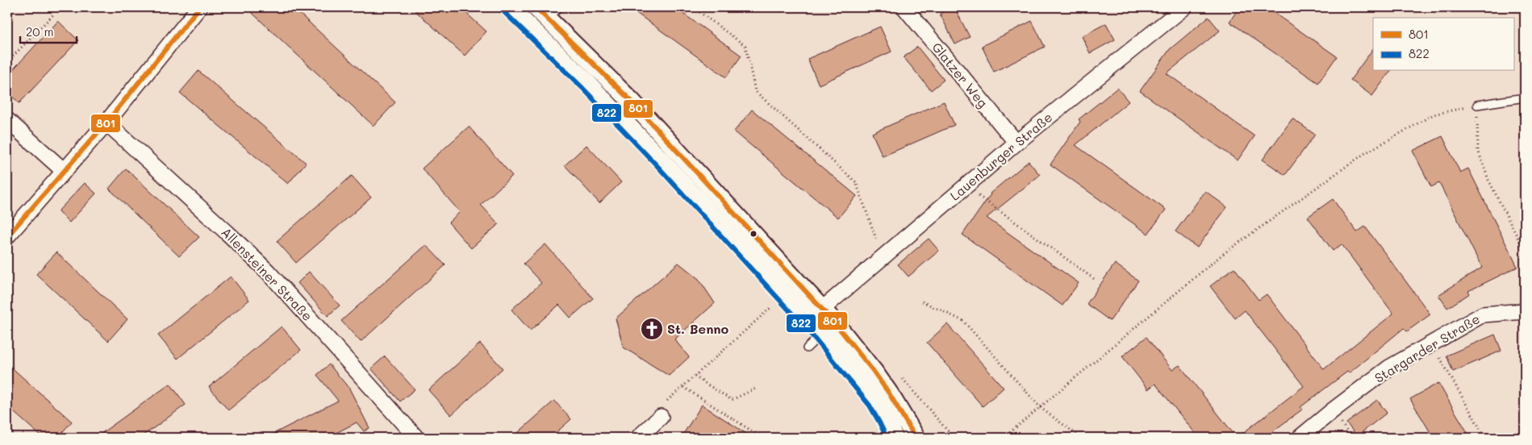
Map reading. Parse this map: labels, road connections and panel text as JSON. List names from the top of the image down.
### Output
{
  "streets": {
    "street": [
      "Glatzer Weg",
      "Lauenburger Straße",
      "Allensteiner Straße",
      "Stargarder Straße"
    ]
  },
  "crossings": [
    ["Glatzer Weg", "Lauenburger Straße"]
  ],
  "places": {
    "church": ["St. Benno"]
  },
  "lines": ["transit line 801", "transit line 822"],
  "legend": ["801", "822"],
  "scale_bar": "20 m"
}
